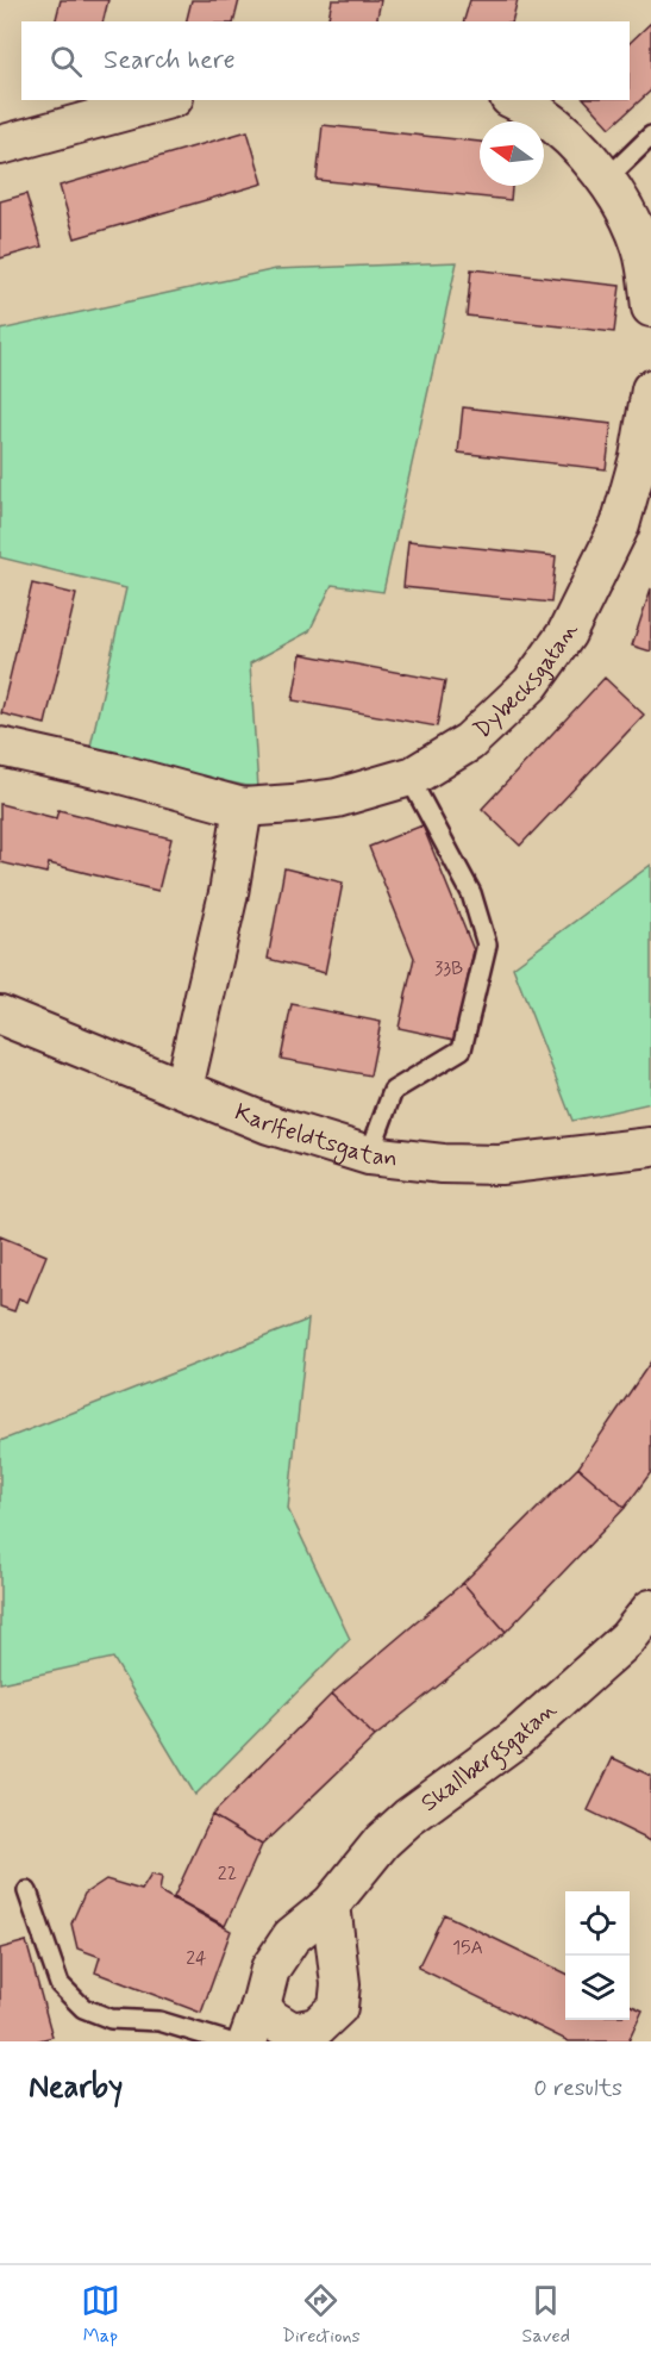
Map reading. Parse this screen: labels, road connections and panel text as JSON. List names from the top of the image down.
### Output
{
  "streets": {
    "street": ["Dybecksgatan", "Karlfeldtsgatan", "Skallbergsgatan"]
  },
  "house_numbers": [
    "33B",
    "22",
    "15A",
    "24"
  ],
  "north": "left",
  "page": {
    "search": "Search here",
    "heading": ["Nearby", "0 results"],
    "nav": ["Map", "Directions", "Saved"]
  }
}
